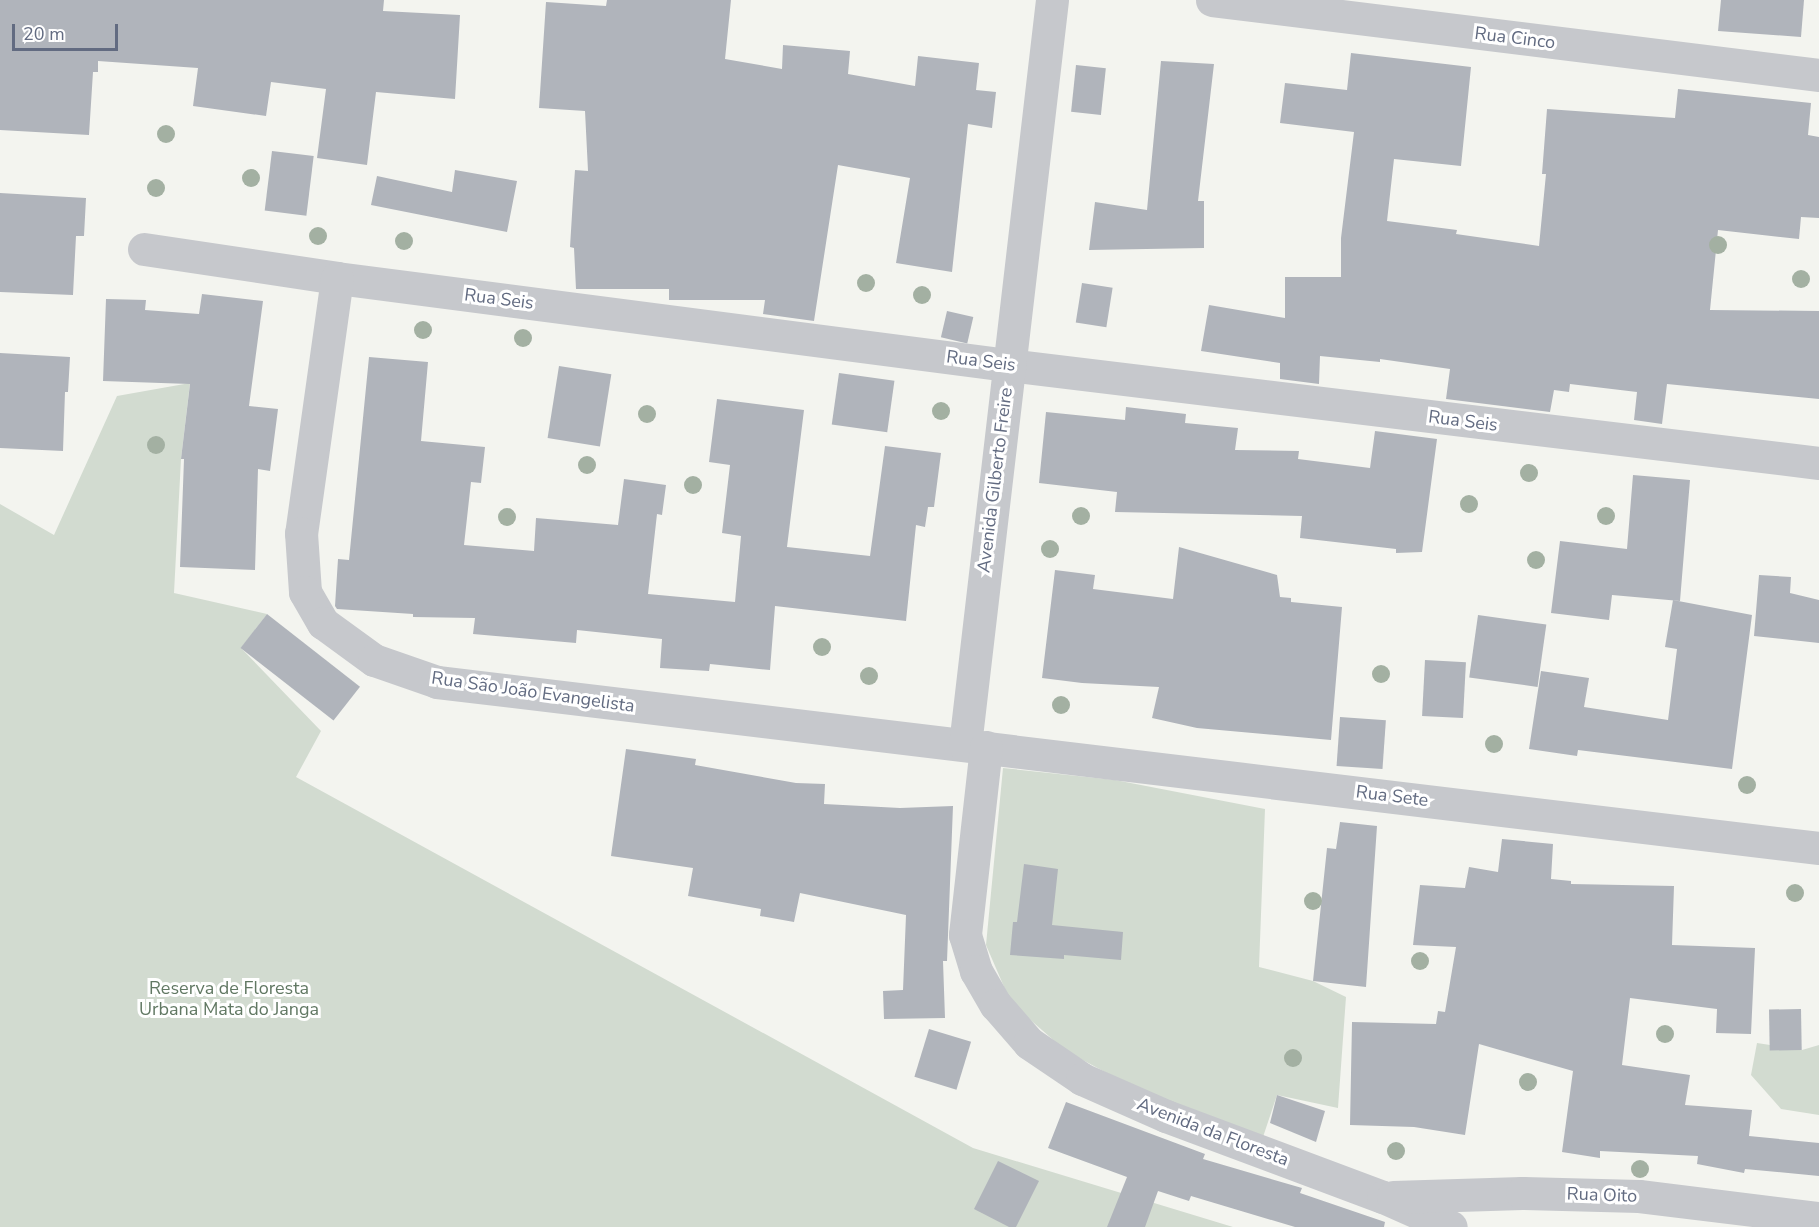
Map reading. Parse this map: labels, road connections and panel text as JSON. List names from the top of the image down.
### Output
{
  "streets": {
    "street": [
      "Rua Cinco",
      "Rua Seis",
      "Avenida Gilberto Freire",
      "Rua São João Evangelista",
      "Rua Sete",
      "Avenida da Floresta",
      "Rua Oito"
    ]
  },
  "crossings": [
    ["Rua Seis", "Avenida Gilberto Freire"],
    ["Rua Seis", "Rua São João Evangelista"],
    ["Avenida Gilberto Freire", "Rua São João Evangelista"],
    ["Avenida Gilberto Freire", "Rua Sete"],
    ["Avenida Gilberto Freire", "Avenida da Floresta"],
    ["Rua São João Evangelista", "Rua Sete"],
    ["Avenida da Floresta", "Rua Oito"]
  ],
  "parks": ["Reserva de Floresta Urbana Mata do Janga"],
  "scale_bar": "20 m"
}
